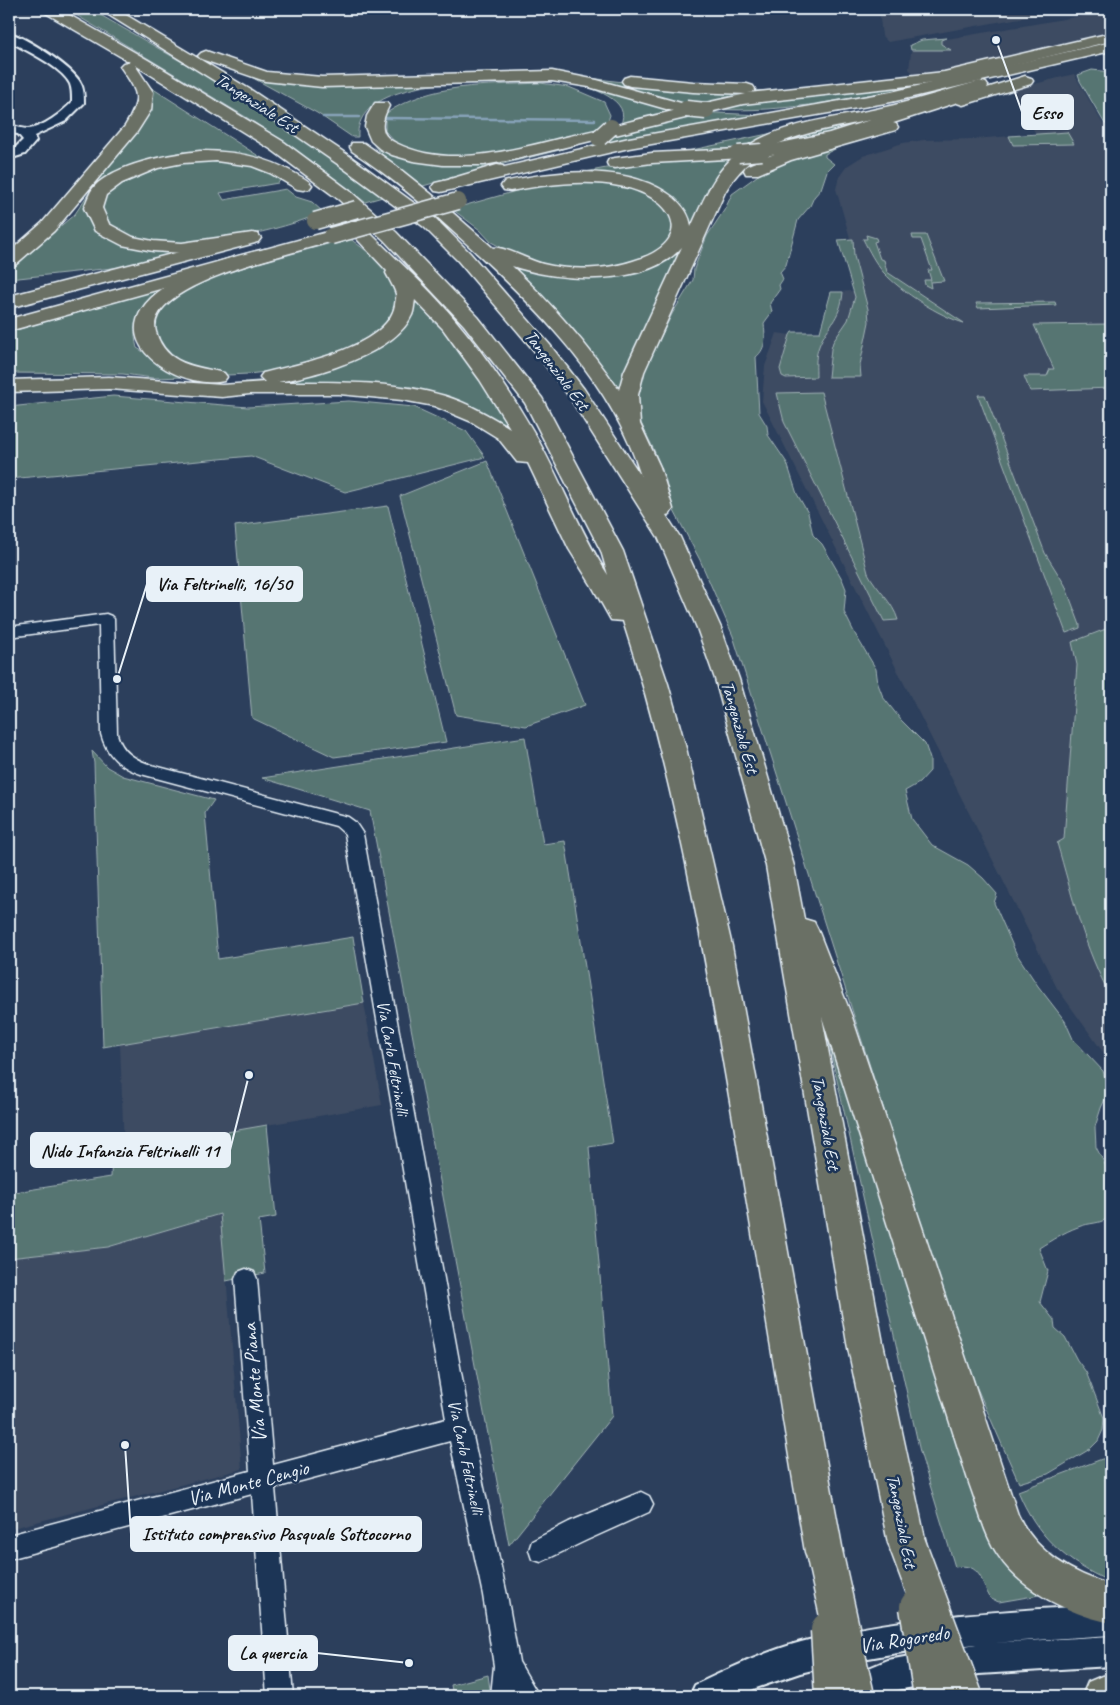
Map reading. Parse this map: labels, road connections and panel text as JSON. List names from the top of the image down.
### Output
{
  "streets": {
    "highway": ["Tangenziale Est"],
    "street": [
      "Via Carlo Feltrinelli",
      "Via Monte Piana",
      "Via Monte Cengio",
      "Via Rogoredo"
    ]
  },
  "crossings": [
    ["Via Carlo Feltrinelli", "Via Monte Cengio"],
    ["Via Monte Piana", "Via Monte Cengio"]
  ],
  "places": [
    "Esso",
    "Via Feltrinelli, 16/50",
    "Nido Infanzia Feltrinelli 11",
    "Istituto comprensivo Pasquale Sottocorno",
    "La quercia"
  ]
}
